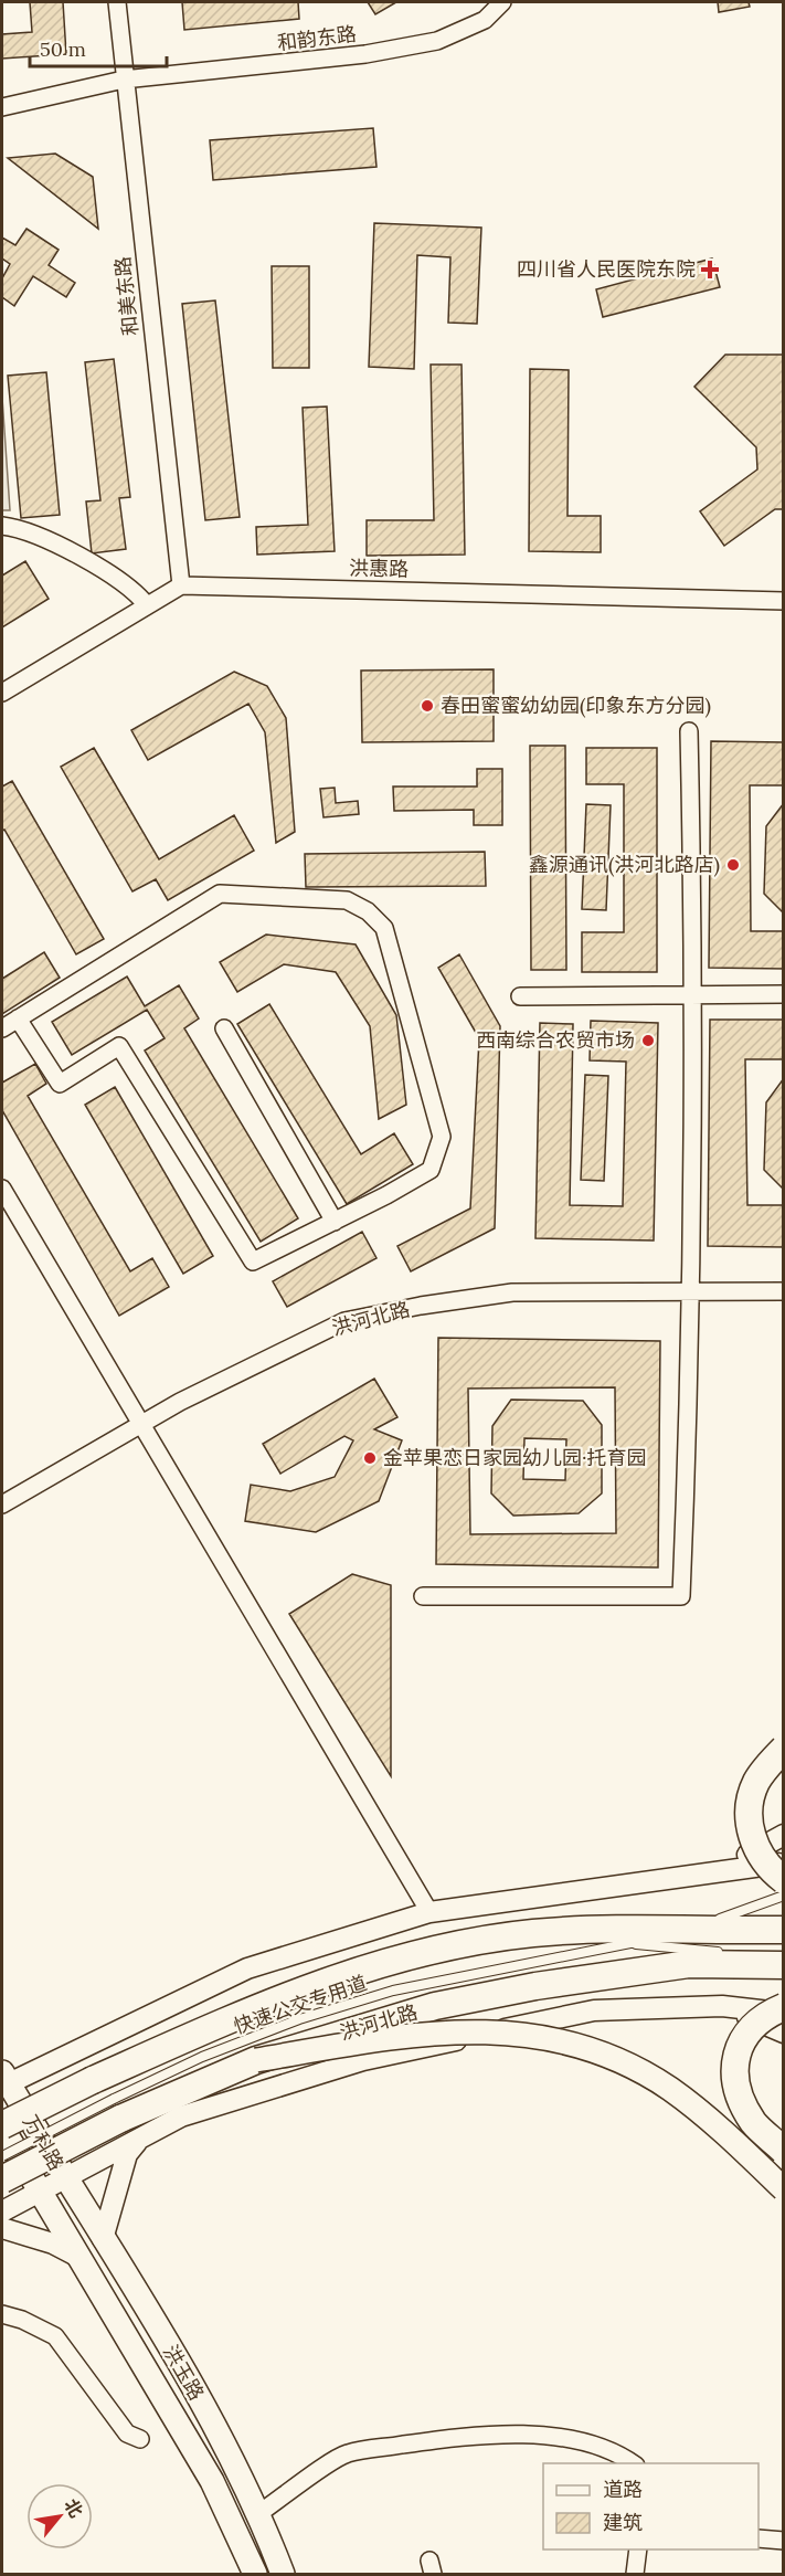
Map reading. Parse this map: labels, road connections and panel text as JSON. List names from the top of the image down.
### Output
{
  "streets": {
    "main road": ["洪河北路", "万科路", "洪玉路"],
    "street": ["和韵东路", "和美东路", "洪惠路"],
    "lane": ["快速公交专用道"]
  },
  "crossings": [
    ["和韵东路", "和美东路"],
    ["和美东路", "洪惠路"],
    ["万科路", "洪玉路"]
  ],
  "places": {
    "health": ["四川省人民医院东院"],
    "other": [
      "春田蜜蜜幼幼园(印象东方分园)",
      "鑫源通讯(洪河北路店)",
      "西南综合农贸市场",
      "金苹果恋日家园幼儿园·托育园"
    ]
  },
  "legend": ["道路", "建筑"],
  "scale_bar": "50 m",
  "north": "top right"
}
